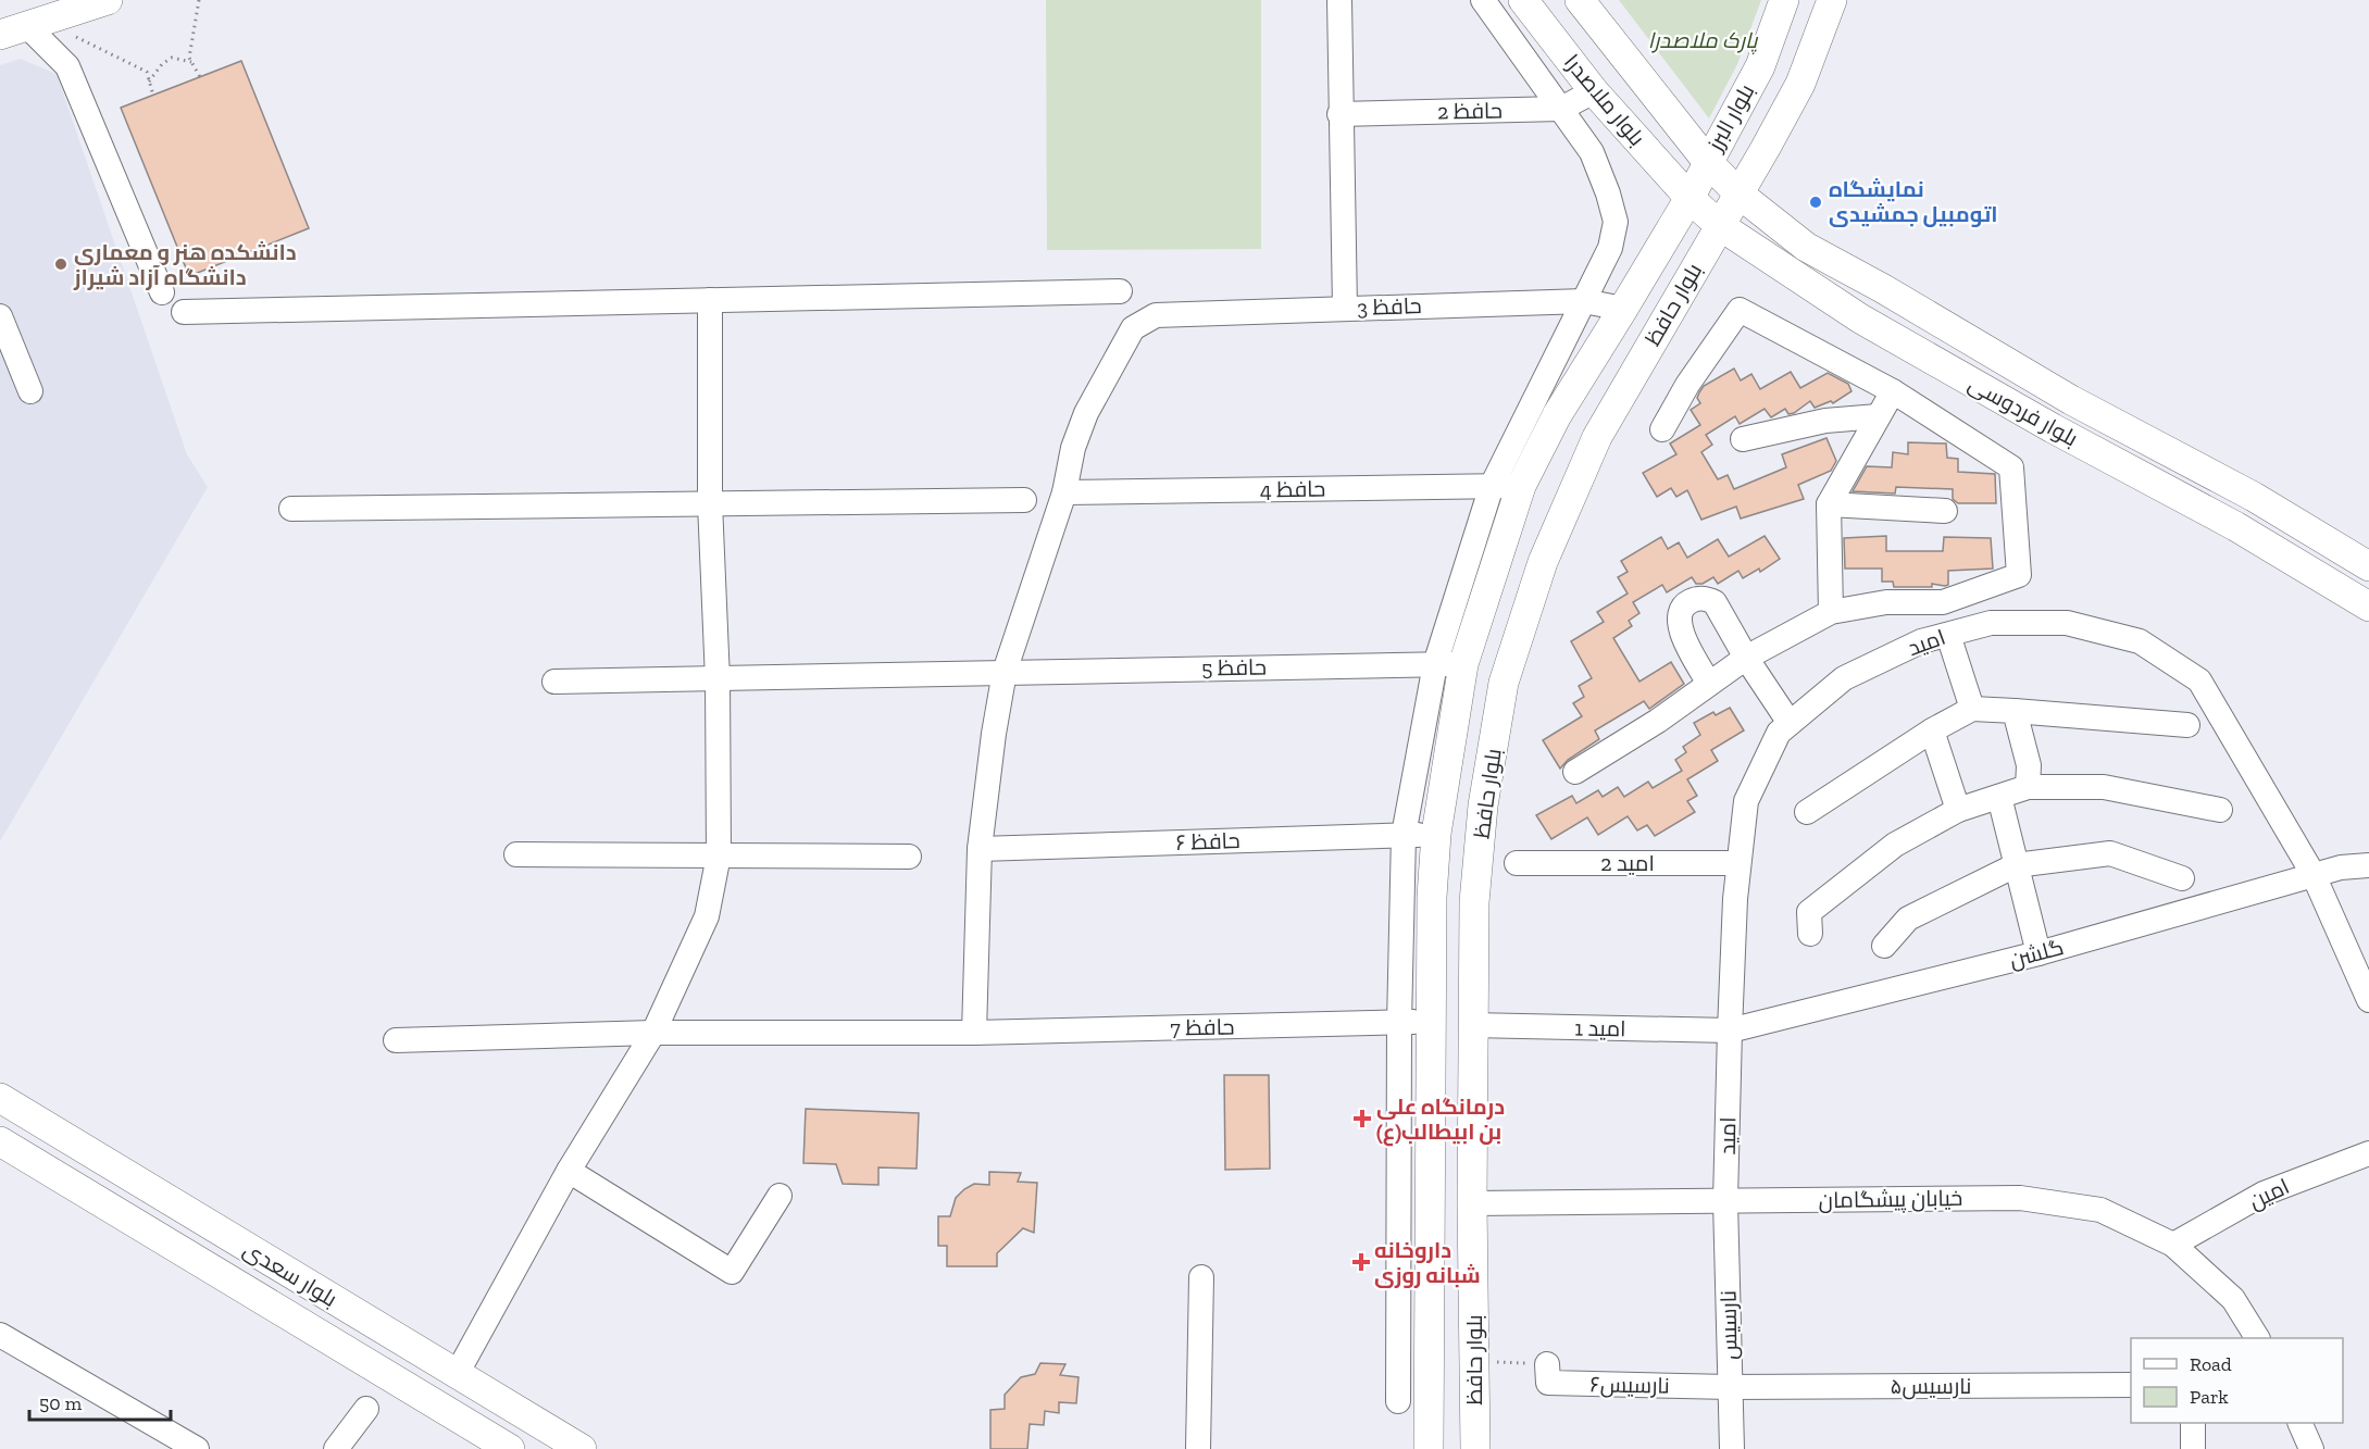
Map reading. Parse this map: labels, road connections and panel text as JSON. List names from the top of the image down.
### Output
{
  "streets": {
    "main road": [
      "بلوار ملاصدرا",
      "بلوار البرز",
      "بلوار حافظ",
      "بلوار فردوسی",
      "بلوار سعدی"
    ],
    "street": [
      "حافظ 2",
      "حافظ 3",
      "حافظ 4",
      "امید",
      "حافظ 5",
      "حافظ ۶",
      "امید 2",
      "گلشن",
      "حافظ 7",
      "امید 1",
      "امین",
      "خیابان پیشگامان",
      "نارسیس",
      "نارسیس۶",
      "نارسیس۵"
    ]
  },
  "crossings": [
    ["بلوار ملاصدرا", "حافظ 2"],
    ["بلوار ملاصدرا", "بلوار البرز"],
    ["بلوار ملاصدرا", "بلوار حافظ"],
    ["بلوار ملاصدرا", "بلوار فردوسی"],
    ["بلوار البرز", "بلوار حافظ"],
    ["بلوار البرز", "بلوار فردوسی"],
    ["بلوار حافظ", "حافظ 3"],
    ["بلوار حافظ", "بلوار فردوسی"],
    ["بلوار حافظ", "حافظ 4"],
    ["بلوار حافظ", "حافظ 5"],
    ["بلوار حافظ", "حافظ ۶"],
    ["بلوار حافظ", "حافظ 7"],
    ["بلوار حافظ", "امید 1"],
    ["بلوار حافظ", "خیابان پیشگامان"],
    ["حافظ 3", "حافظ 4"],
    ["امید", "امید 2"],
    ["امید", "گلشن"],
    ["امید", "امید 1"],
    ["امید", "خیابان پیشگامان"],
    ["امید", "نارسیس"],
    ["گلشن", "امید 1"],
    ["امین", "خیابان پیشگامان"],
    ["خیابان پیشگامان", "نارسیس"],
    ["نارسیس", "نارسیس۶"],
    ["نارسیس", "نارسیس۵"],
    ["نارسیس۶", "نارسیس۵"]
  ],
  "parks": ["پارک ملاصدرا"],
  "places": {
    "other": ["نمایشگاه اتومبیل جمشیدی", "دانشکده هنر و معماری دانشگاه آزاد شیراز"],
    "health": ["درمانگاه علی بن ابیطالب(ع)", "داروخانه شبانه روزی"]
  },
  "legend": ["Road", "Park"],
  "scale_bar": "50 m"
}
